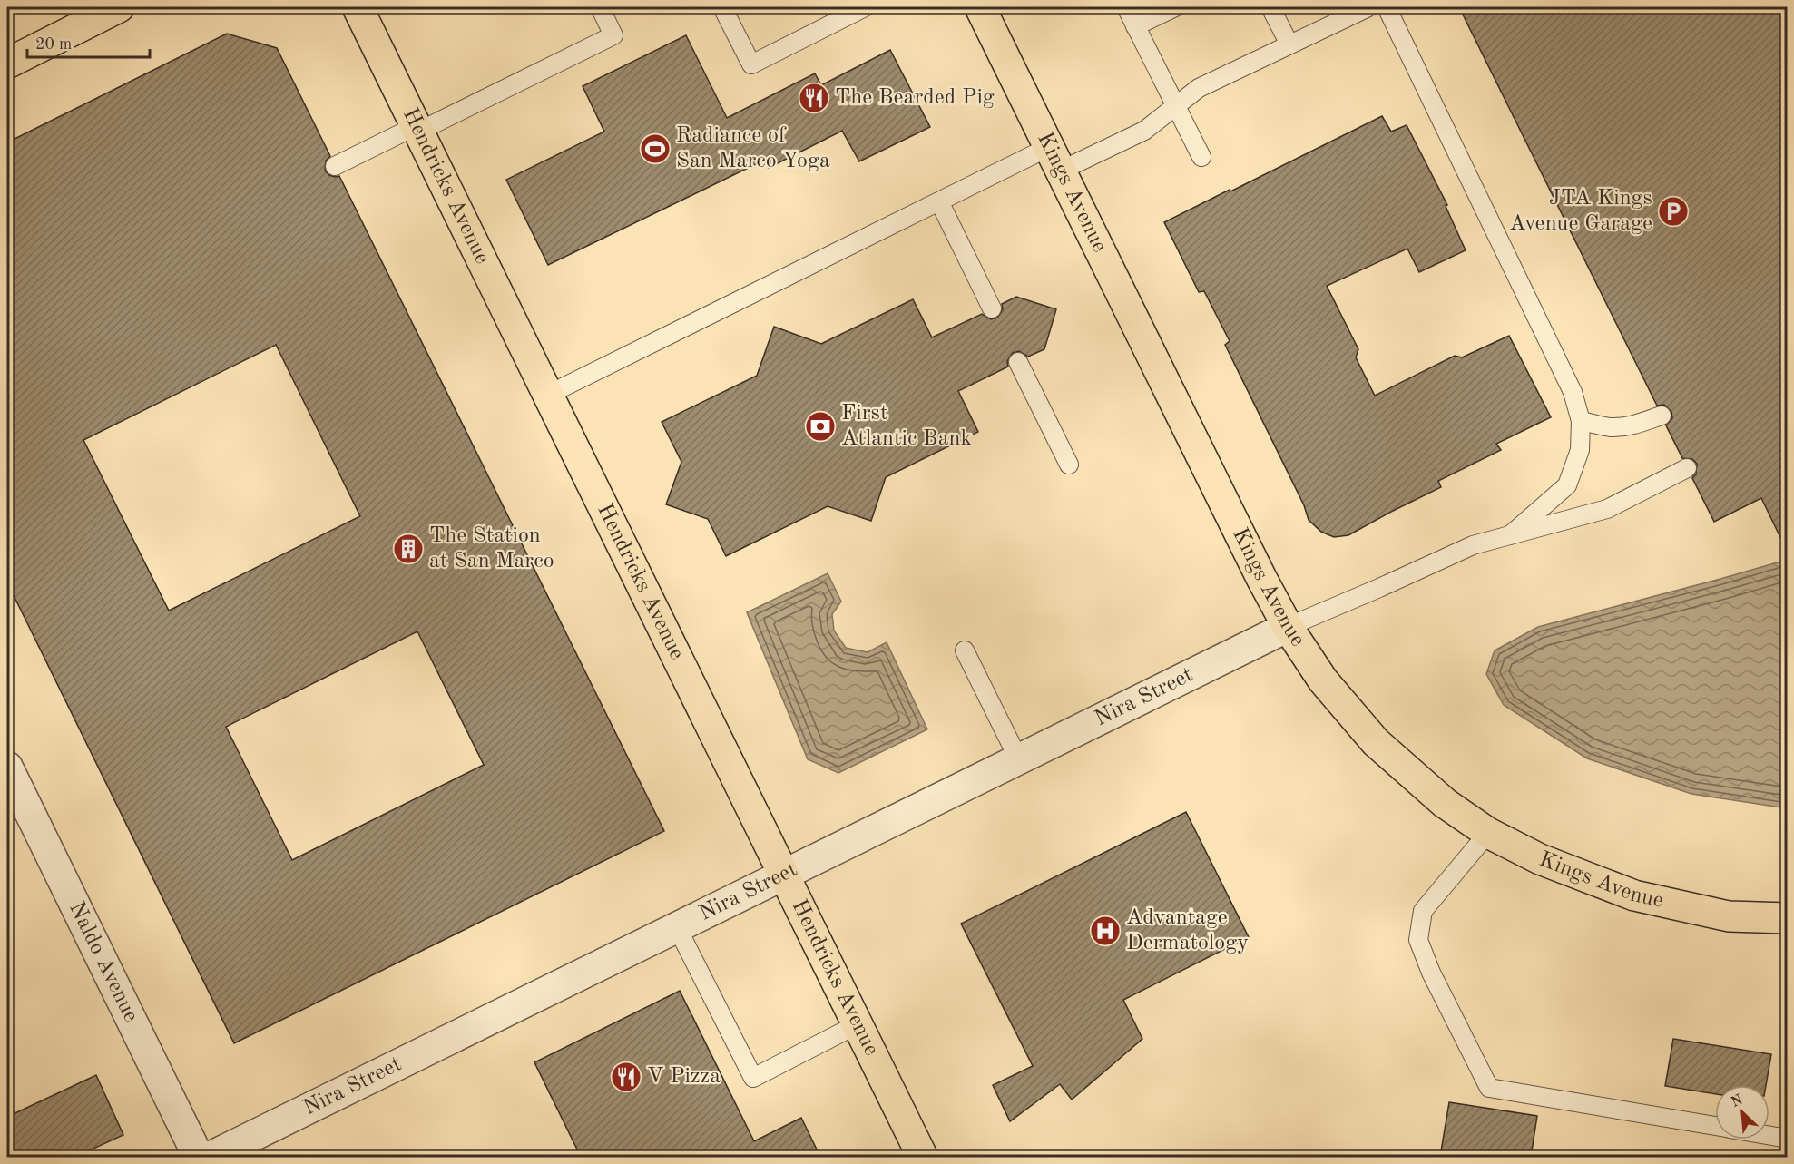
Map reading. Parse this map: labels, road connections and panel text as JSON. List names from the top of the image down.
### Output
{
  "streets": {
    "main road": ["Hendricks Avenue", "Kings Avenue"],
    "street": ["Nira Street", "Naldo Avenue"]
  },
  "crossings": [
    ["Hendricks Avenue", "Nira Street"],
    ["Kings Avenue", "Nira Street"]
  ],
  "places": {
    "restaurant": ["The Bearded Pig", "V Pizza"],
    "sports": ["Radiance of San Marco Yoga"],
    "parking": ["JTA Kings Avenue Garage"],
    "bank": ["First Atlantic Bank"],
    "building": ["The Station at San Marco"],
    "hospital": ["Advantage Dermatology"]
  },
  "scale_bar": "20 m",
  "north": "top left"
}
